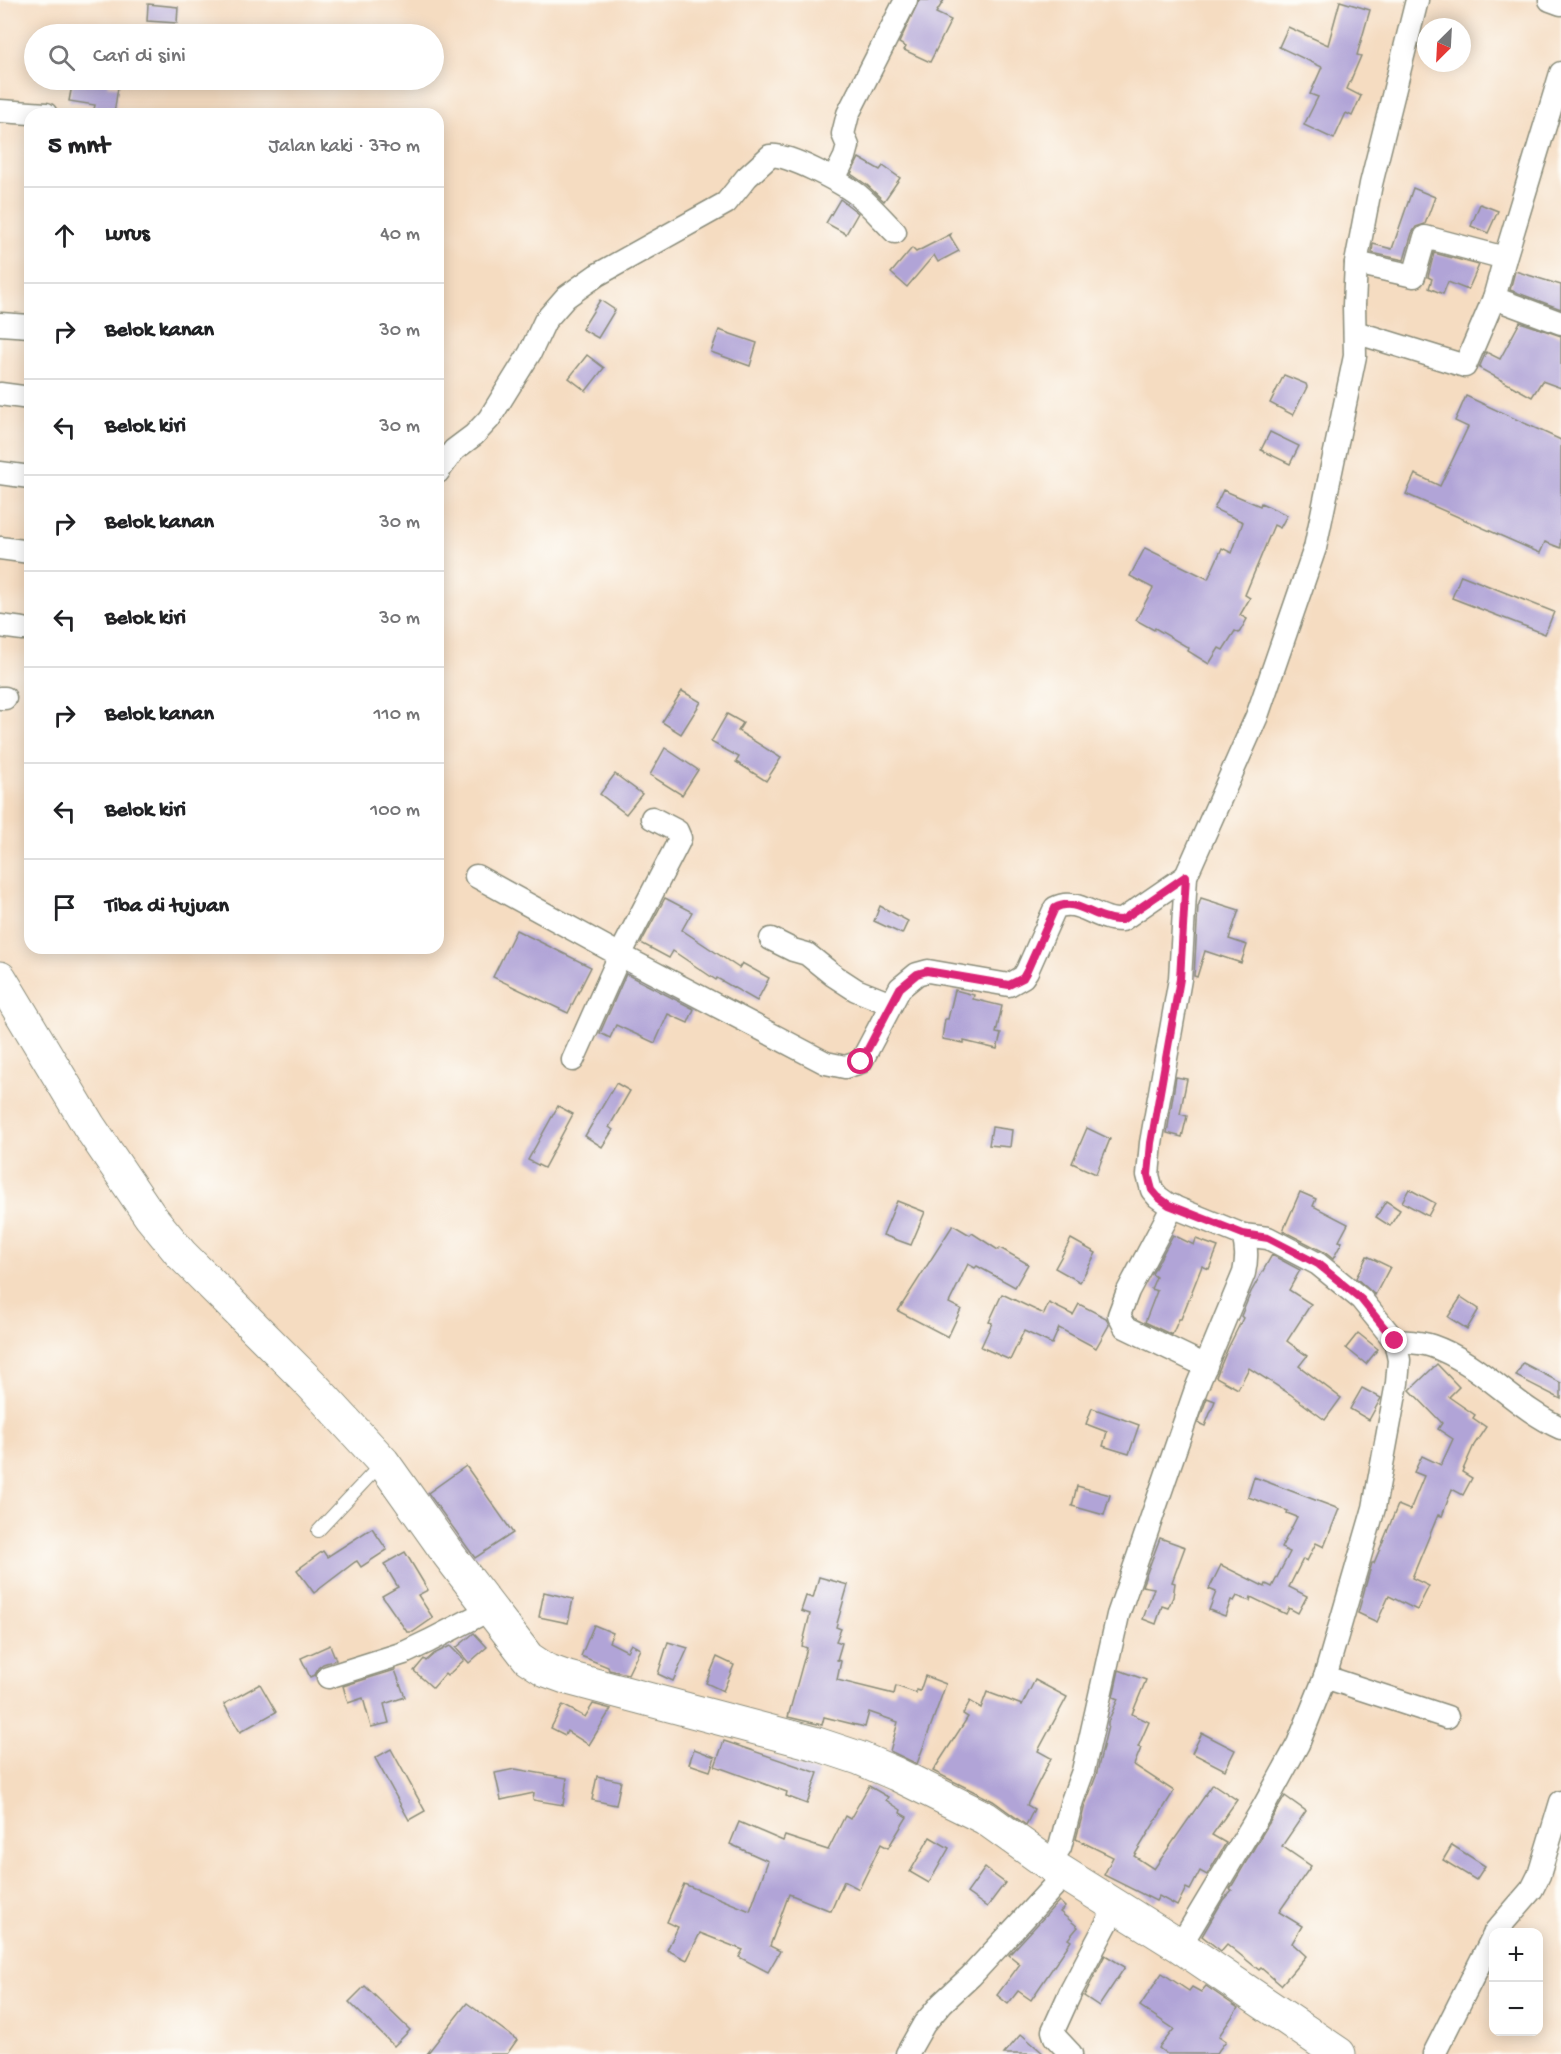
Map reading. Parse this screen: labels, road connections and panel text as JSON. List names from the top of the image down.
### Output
{
  "north": "bottom left",
  "page": {
    "search": "Cari di sini",
    "heading": ["5 mnt", "Jalan kaki · 370 m"],
    "list": [
      ["Lurus", "40 m"],
      ["Belok kanan", "30 m"],
      ["Belok kiri", "30 m"],
      ["Belok kanan", "30 m"],
      ["Belok kiri", "30 m"],
      ["Belok kanan", "110 m"],
      ["Belok kiri", "100 m"],
      "Tiba di tujuan"
    ],
    "map_buttons": ["+", "−"]
  }
}
